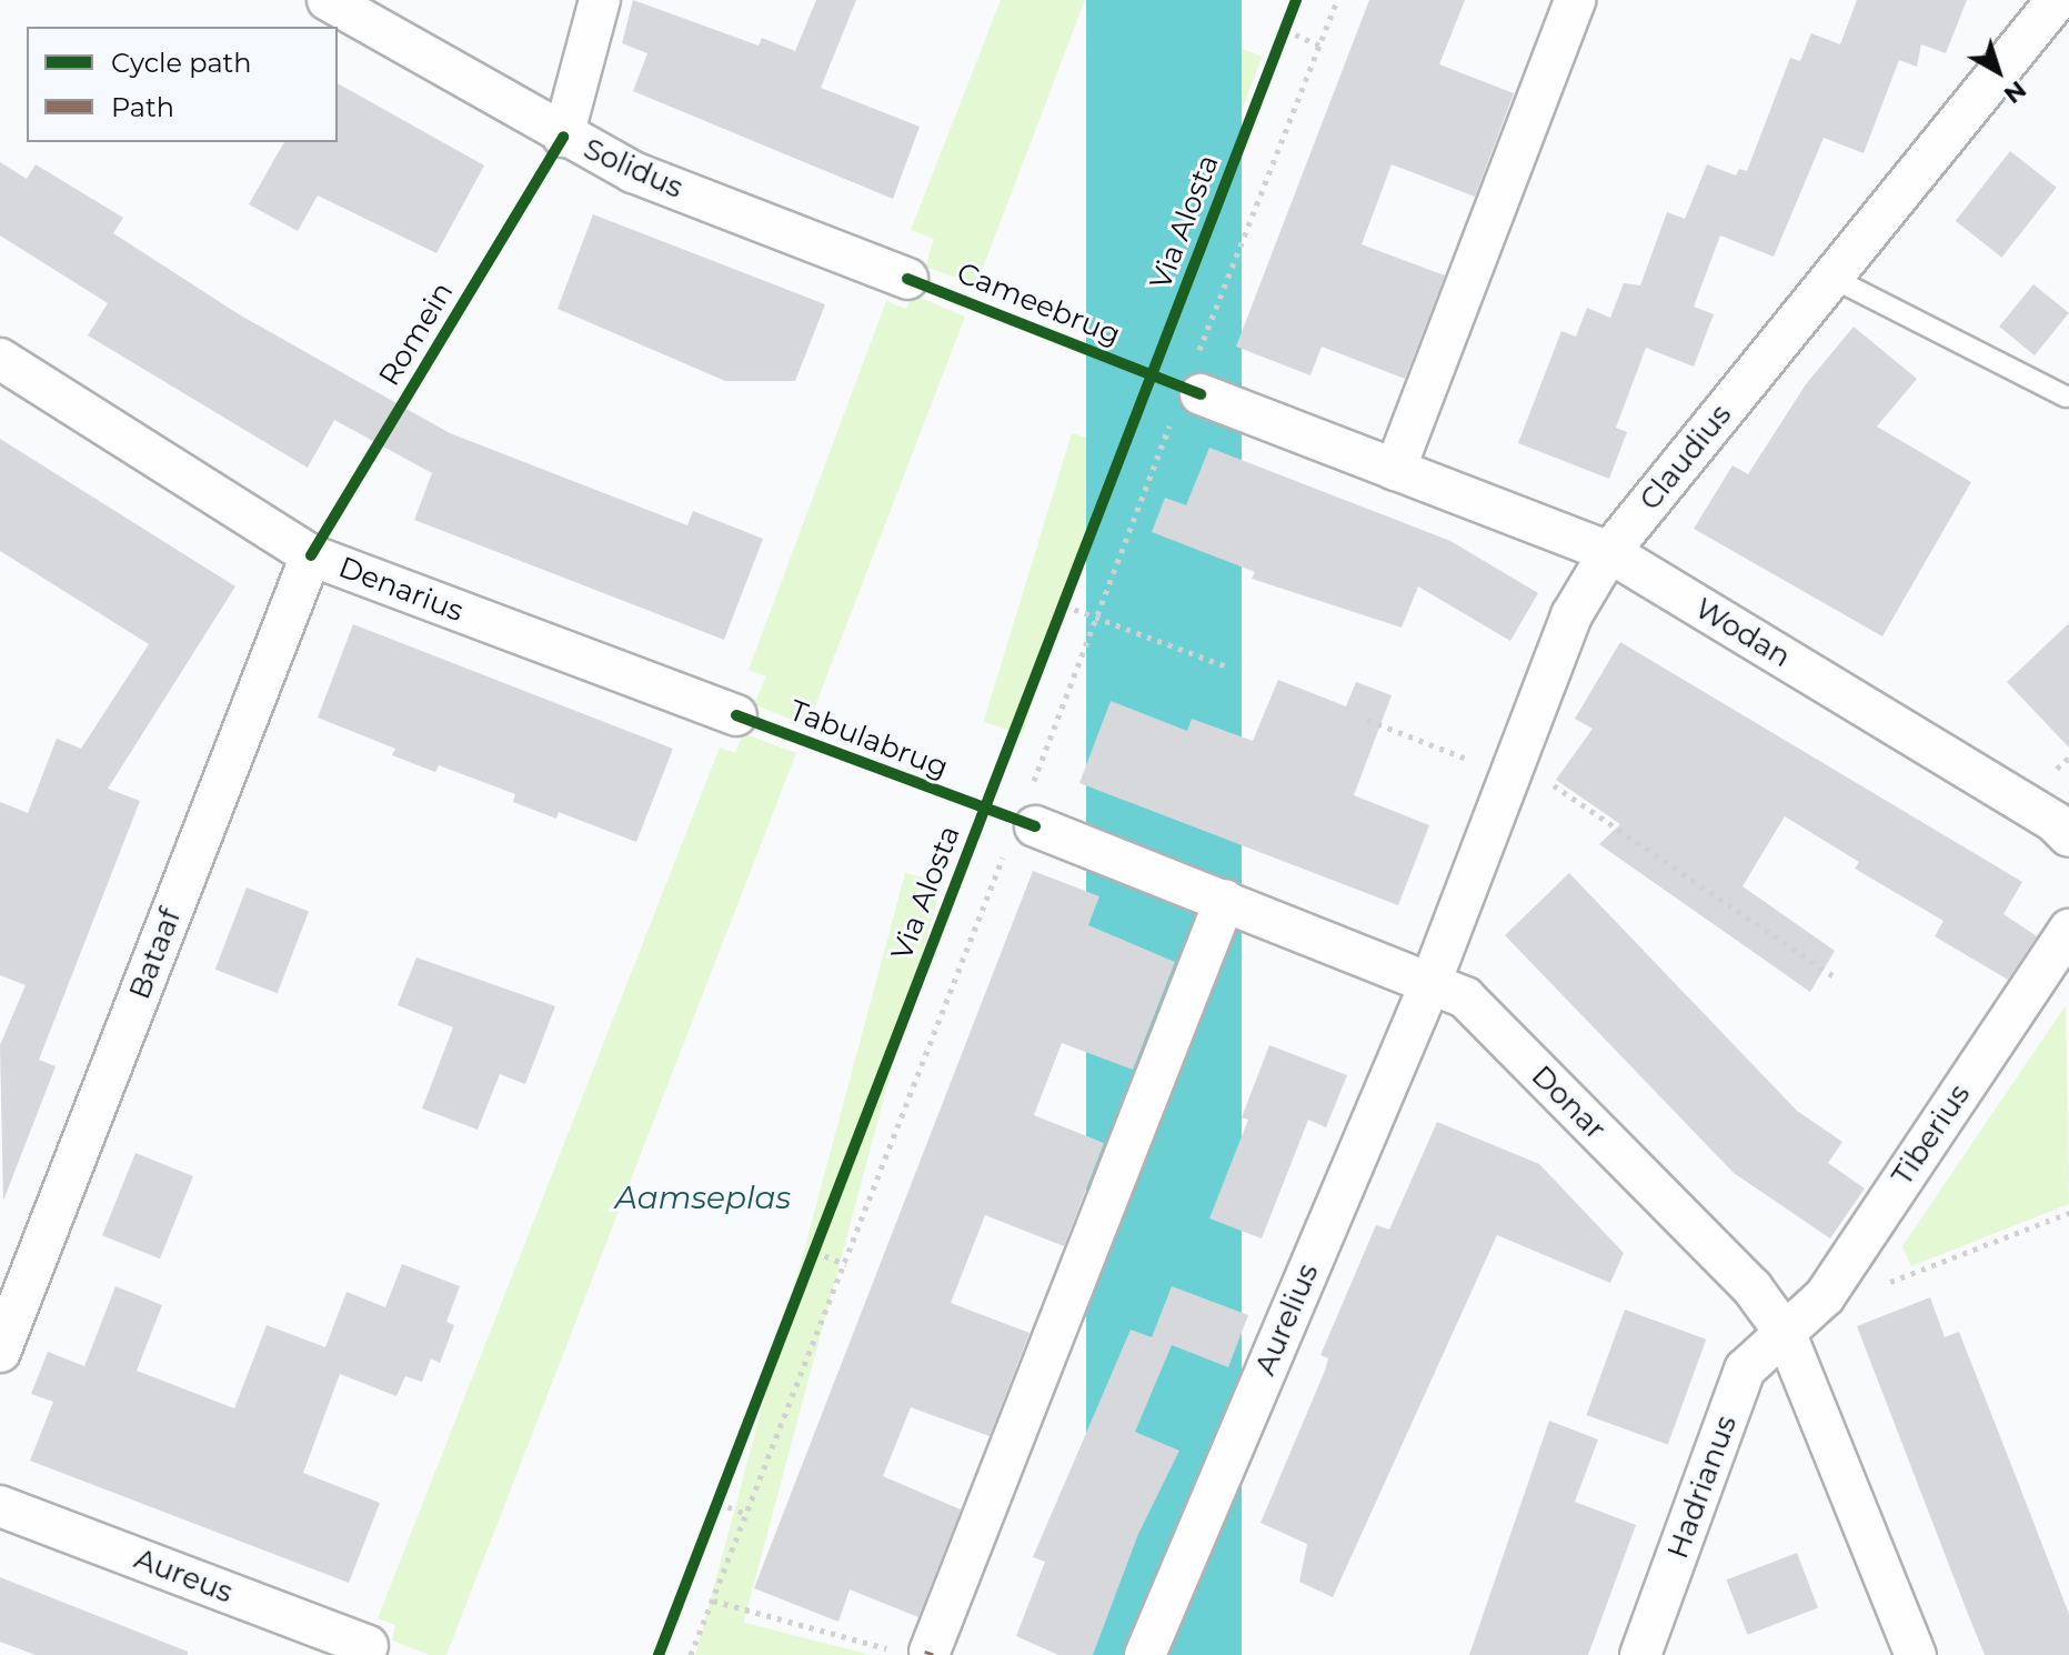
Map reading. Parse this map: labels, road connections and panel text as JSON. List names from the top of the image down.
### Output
{
  "streets": {
    "street": [
      "Solidus",
      "Claudius",
      "Denarius",
      "Wodan",
      "Bataaf",
      "Donar",
      "Tiberius",
      "Aurelius",
      "Hadrianus",
      "Aureus"
    ],
    "cycle path": [
      "Via Alosta",
      "Cameebrug",
      "Romein",
      "Tabulabrug"
    ]
  },
  "crossings": [
    ["Claudius", "Wodan"],
    ["Claudius", "Donar"],
    ["Claudius", "Aurelius"],
    ["Denarius", "Bataaf"],
    ["Donar", "Tiberius"],
    ["Donar", "Aurelius"],
    ["Donar", "Hadrianus"],
    ["Tiberius", "Hadrianus"]
  ],
  "water": ["Aamseplas"],
  "legend": ["Cycle path", "Path"],
  "north": "bottom right"
}
